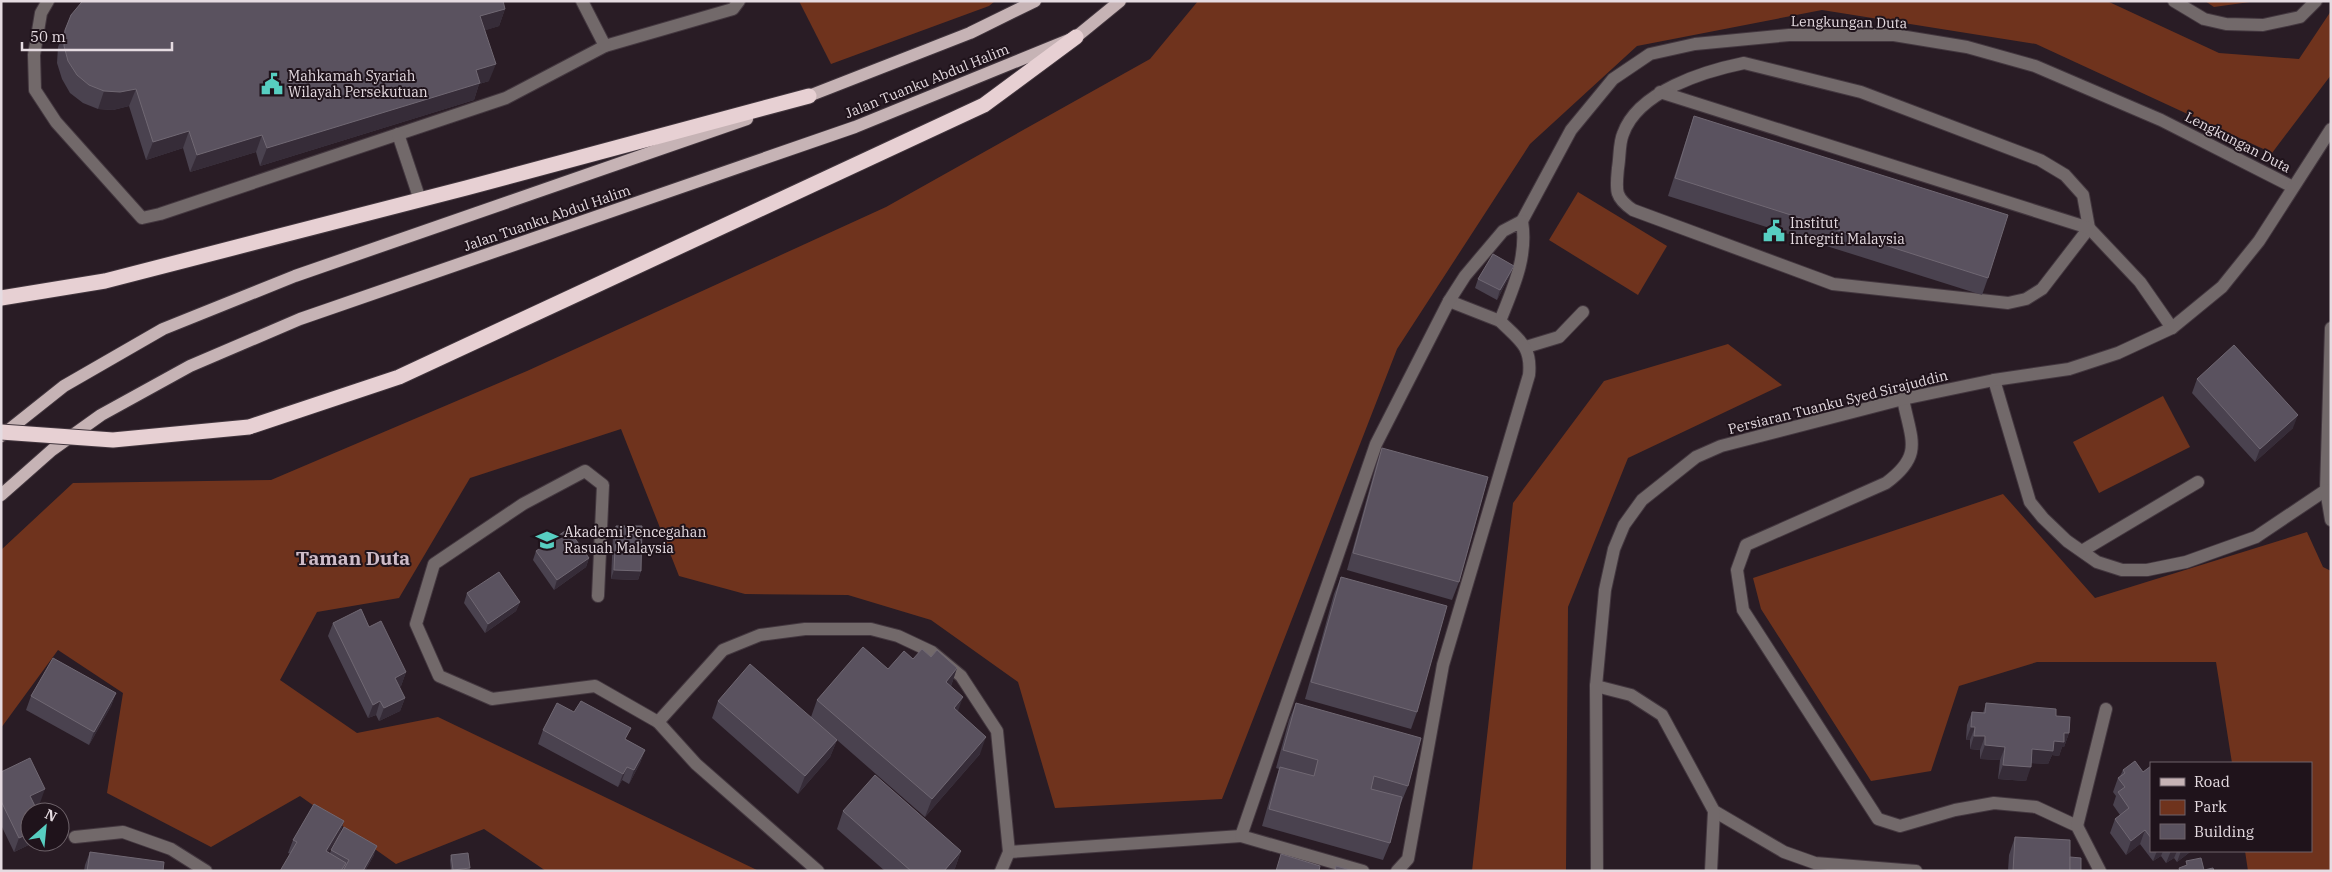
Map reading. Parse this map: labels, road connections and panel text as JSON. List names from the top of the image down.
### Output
{
  "streets": {
    "main road": ["Jalan Tuanku Abdul Halim"],
    "street": ["Lengkungan Duta", "Persiaran Tuanku Syed Sirajuddin"]
  },
  "crossings": [
    ["Lengkungan Duta", "Persiaran Tuanku Syed Sirajuddin"]
  ],
  "districts": ["Taman Duta"],
  "places": {
    "public building": ["Mahkamah Syariah Wilayah Persekutuan", "Institut Integriti Malaysia"],
    "school or university": ["Akademi Pencegahan Rasuah Malaysia"]
  },
  "legend": ["Road", "Park", "Building"],
  "scale_bar": "50 m",
  "north": "top right"
}
